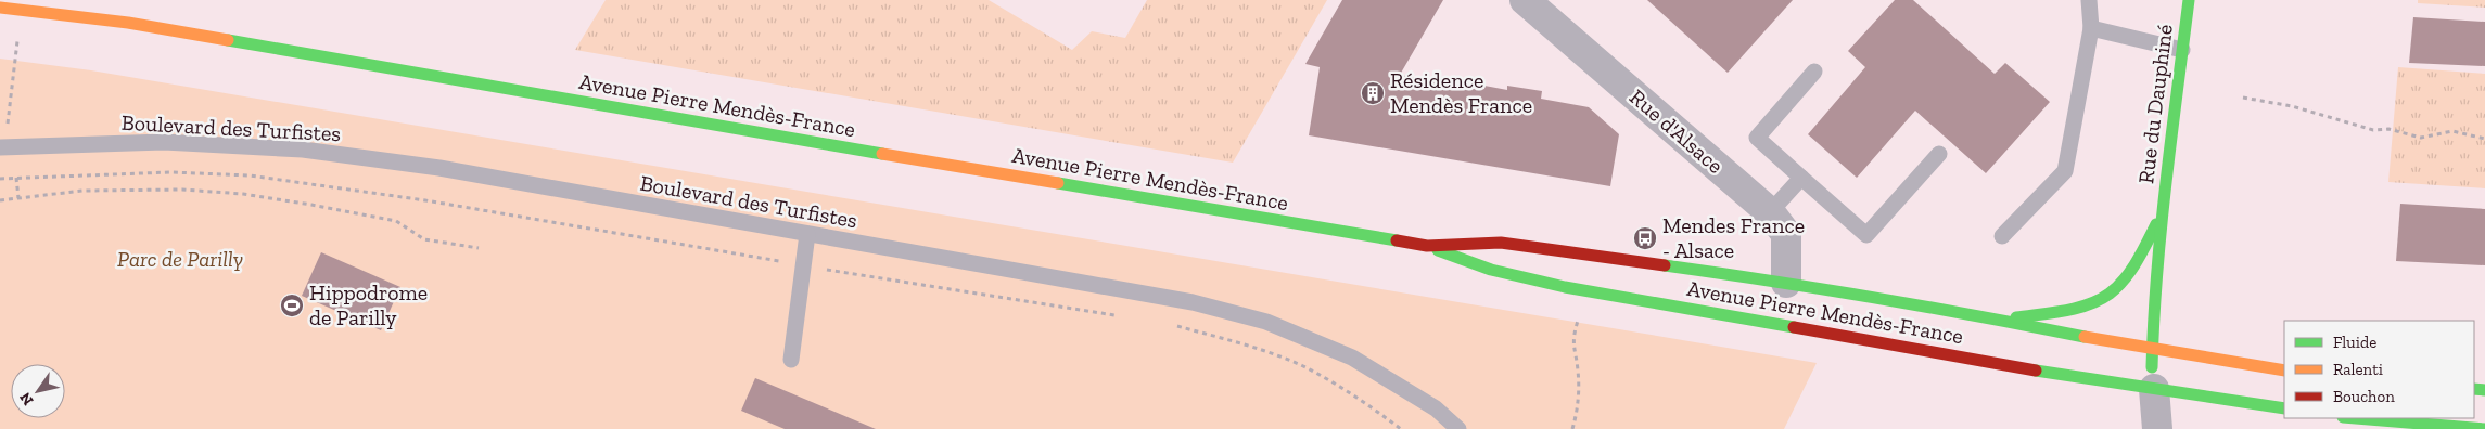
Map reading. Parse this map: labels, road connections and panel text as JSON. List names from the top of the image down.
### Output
{
  "streets": {
    "main road": ["Rue du Dauphiné", "Avenue Pierre Mendès-France"],
    "street": ["Rue d'Alsace"],
    "lane": ["Boulevard des Turfistes"]
  },
  "crossings": [
    ["Rue du Dauphiné", "Avenue Pierre Mendès-France"],
    ["Avenue Pierre Mendès-France", "Rue d'Alsace"]
  ],
  "parks": ["Parc de Parilly"],
  "places": {
    "building": ["Résidence Mendès France"],
    "bus stop": ["Mendes France - Alsace"],
    "sports": ["Hippodrome de Parilly"]
  },
  "legend": ["Fluide", "Ralenti", "Bouchon"],
  "north": "bottom left"
}
